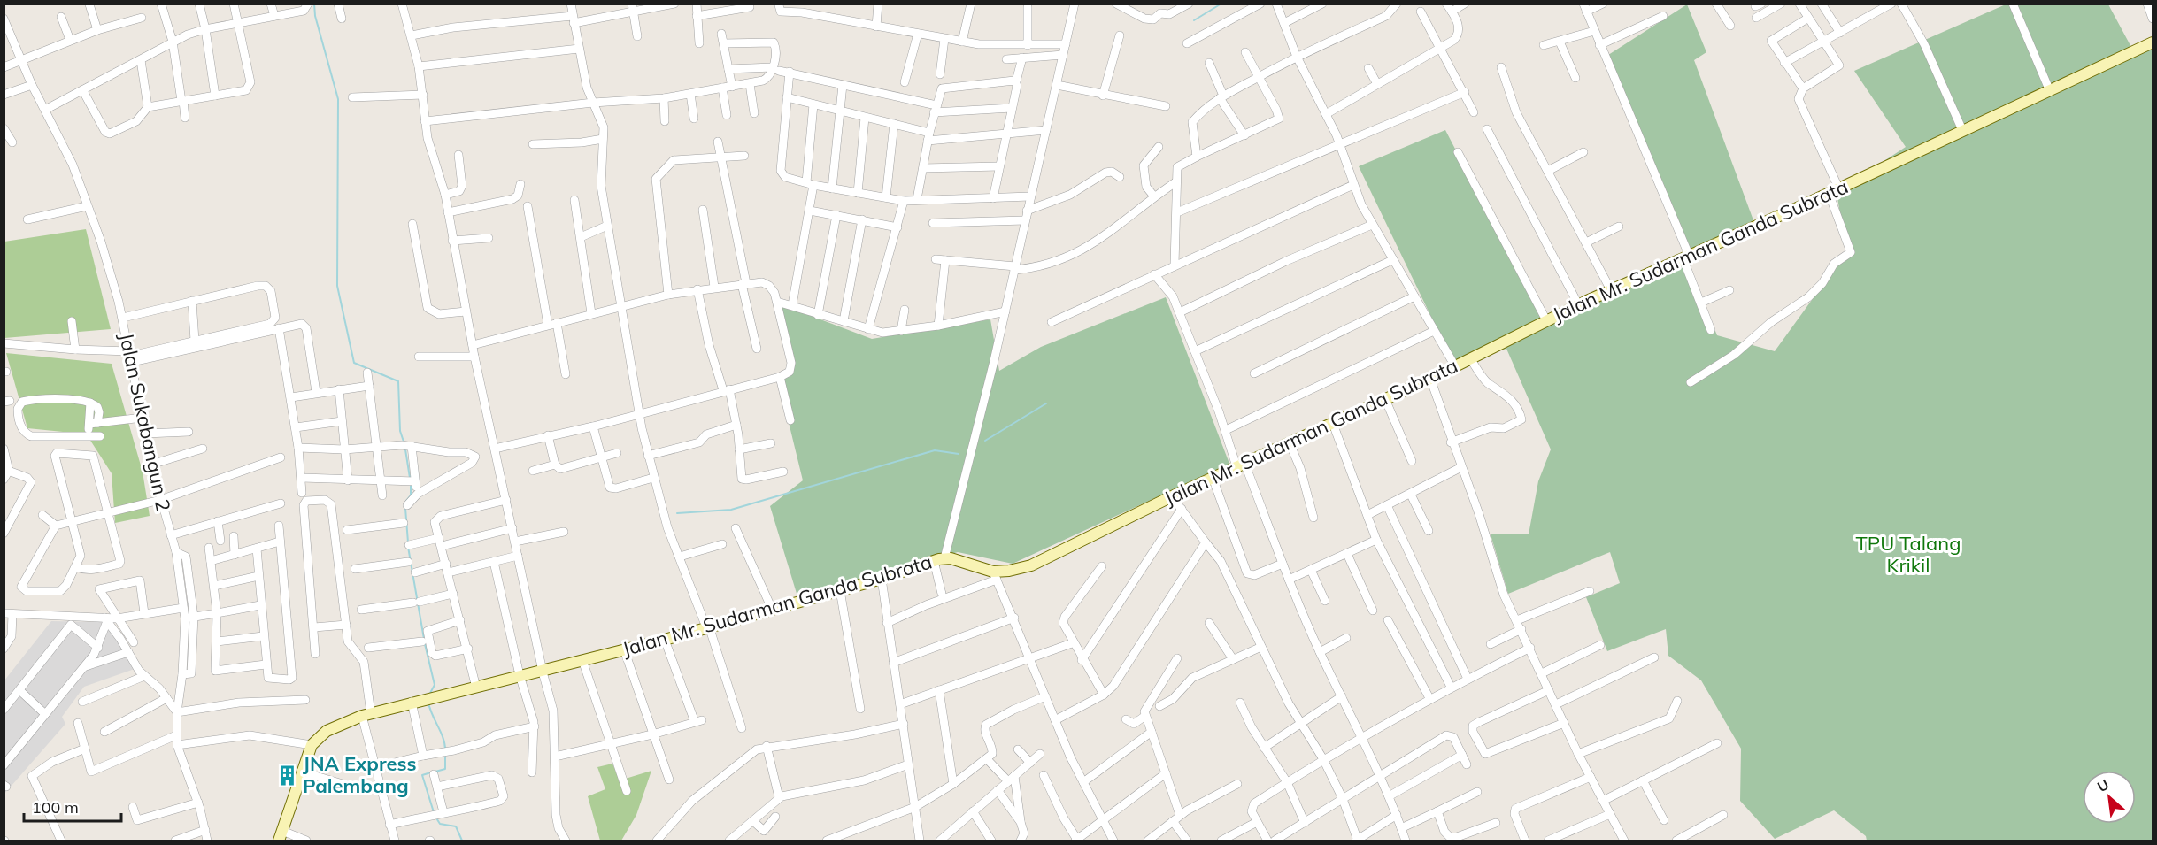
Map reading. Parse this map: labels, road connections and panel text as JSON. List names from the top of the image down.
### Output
{
  "streets": {
    "street": ["Jalan Mr. Sudarman Ganda Subrata", "Jalan Sukabangun 2"]
  },
  "parks": ["TPU Talang Krikil"],
  "places": {
    "building": ["JNA Express Palembang"]
  },
  "scale_bar": "100 m",
  "north": "top left"
}
